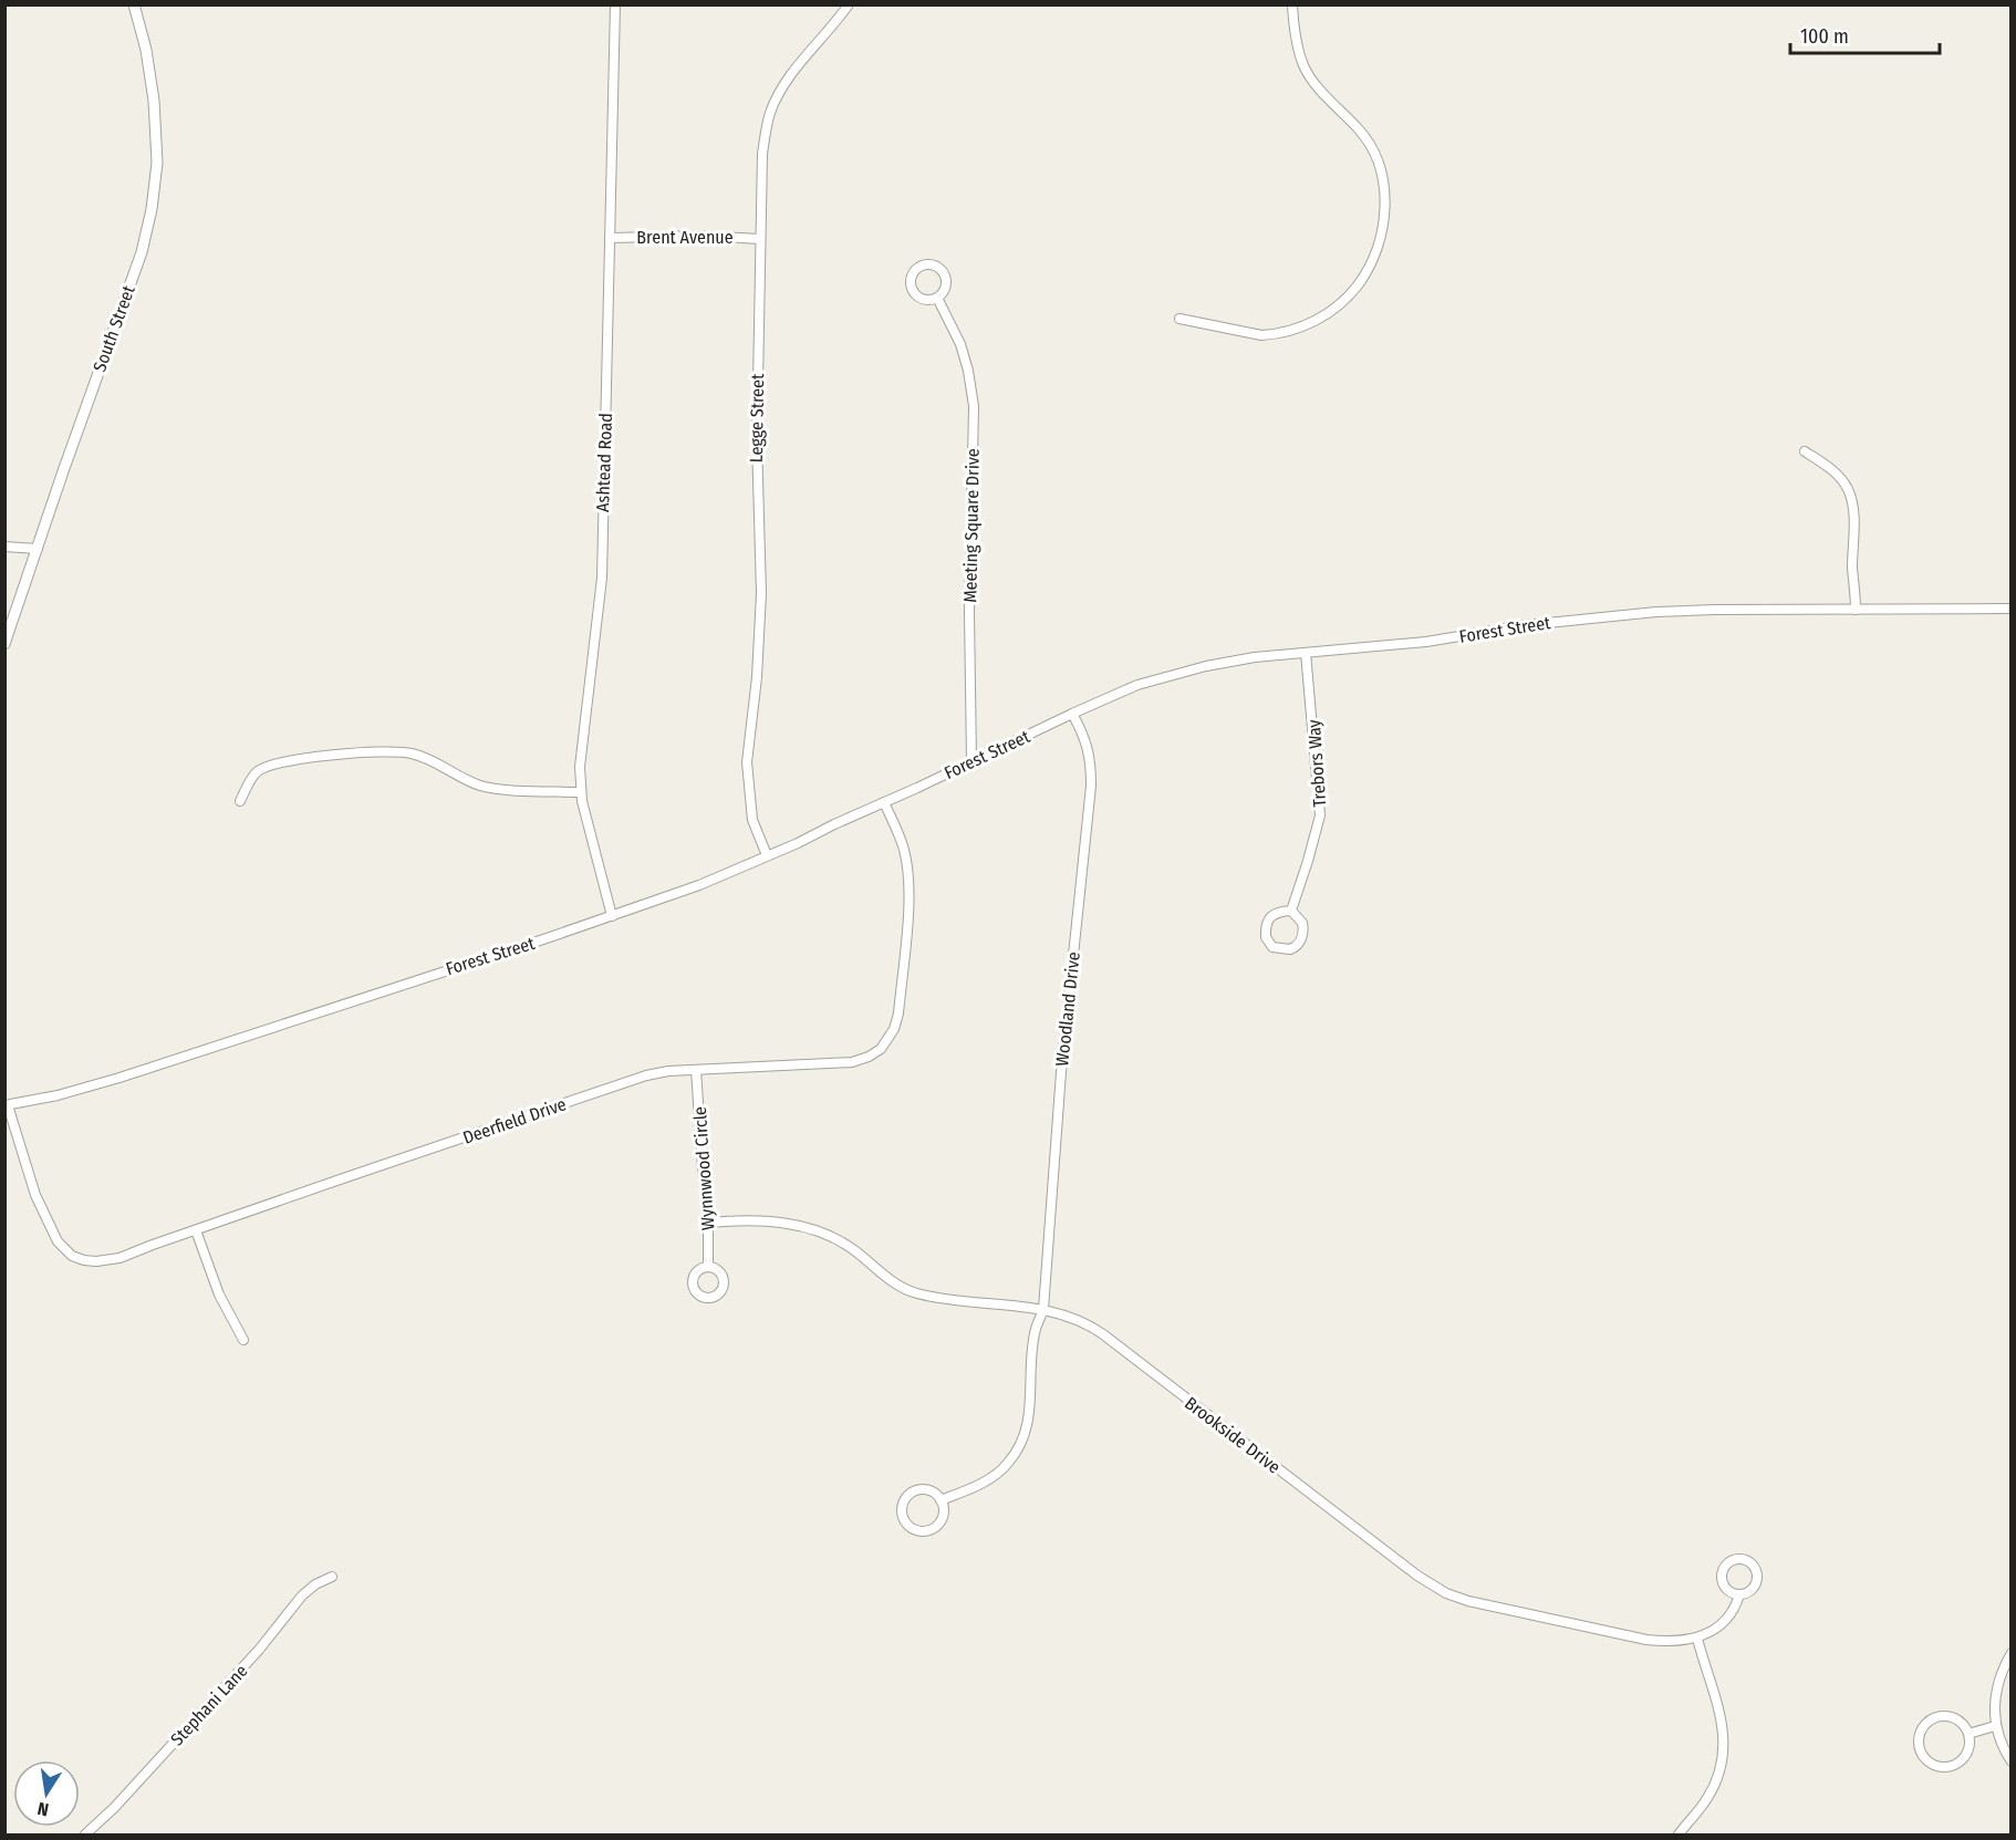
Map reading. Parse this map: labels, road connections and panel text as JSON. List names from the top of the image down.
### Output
{
  "streets": {
    "street": [
      "Brent Avenue",
      "South Street",
      "Legge Street",
      "Ashtead Road",
      "Meeting Square Drive",
      "Forest Street",
      "Trebors Way",
      "Woodland Drive",
      "Deerfield Drive",
      "Wynnwood Circle",
      "Brookside Drive",
      "Stephani Lane"
    ]
  },
  "crossings": [
    ["Brent Avenue", "Legge Street"],
    ["Brent Avenue", "Ashtead Road"],
    ["Legge Street", "Forest Street"],
    ["Ashtead Road", "Forest Street"],
    ["Meeting Square Drive", "Forest Street"],
    ["Forest Street", "Trebors Way"],
    ["Forest Street", "Woodland Drive"],
    ["Forest Street", "Deerfield Drive"],
    ["Woodland Drive", "Brookside Drive"],
    ["Deerfield Drive", "Wynnwood Circle"],
    ["Wynnwood Circle", "Brookside Drive"]
  ],
  "scale_bar": "100 m",
  "north": "bottom"
}
